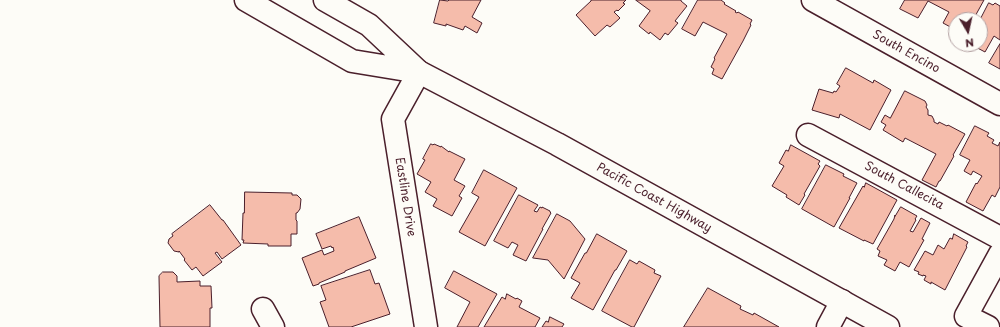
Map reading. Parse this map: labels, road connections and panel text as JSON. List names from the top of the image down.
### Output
{
  "streets": {
    "main road": [
      "South Encino",
      "South Callecita",
      "Eastline Drive",
      "Pacific Coast Highway"
    ]
  },
  "crossings": [
    ["Eastline Drive", "Pacific Coast Highway"]
  ],
  "north": "bottom"
}
